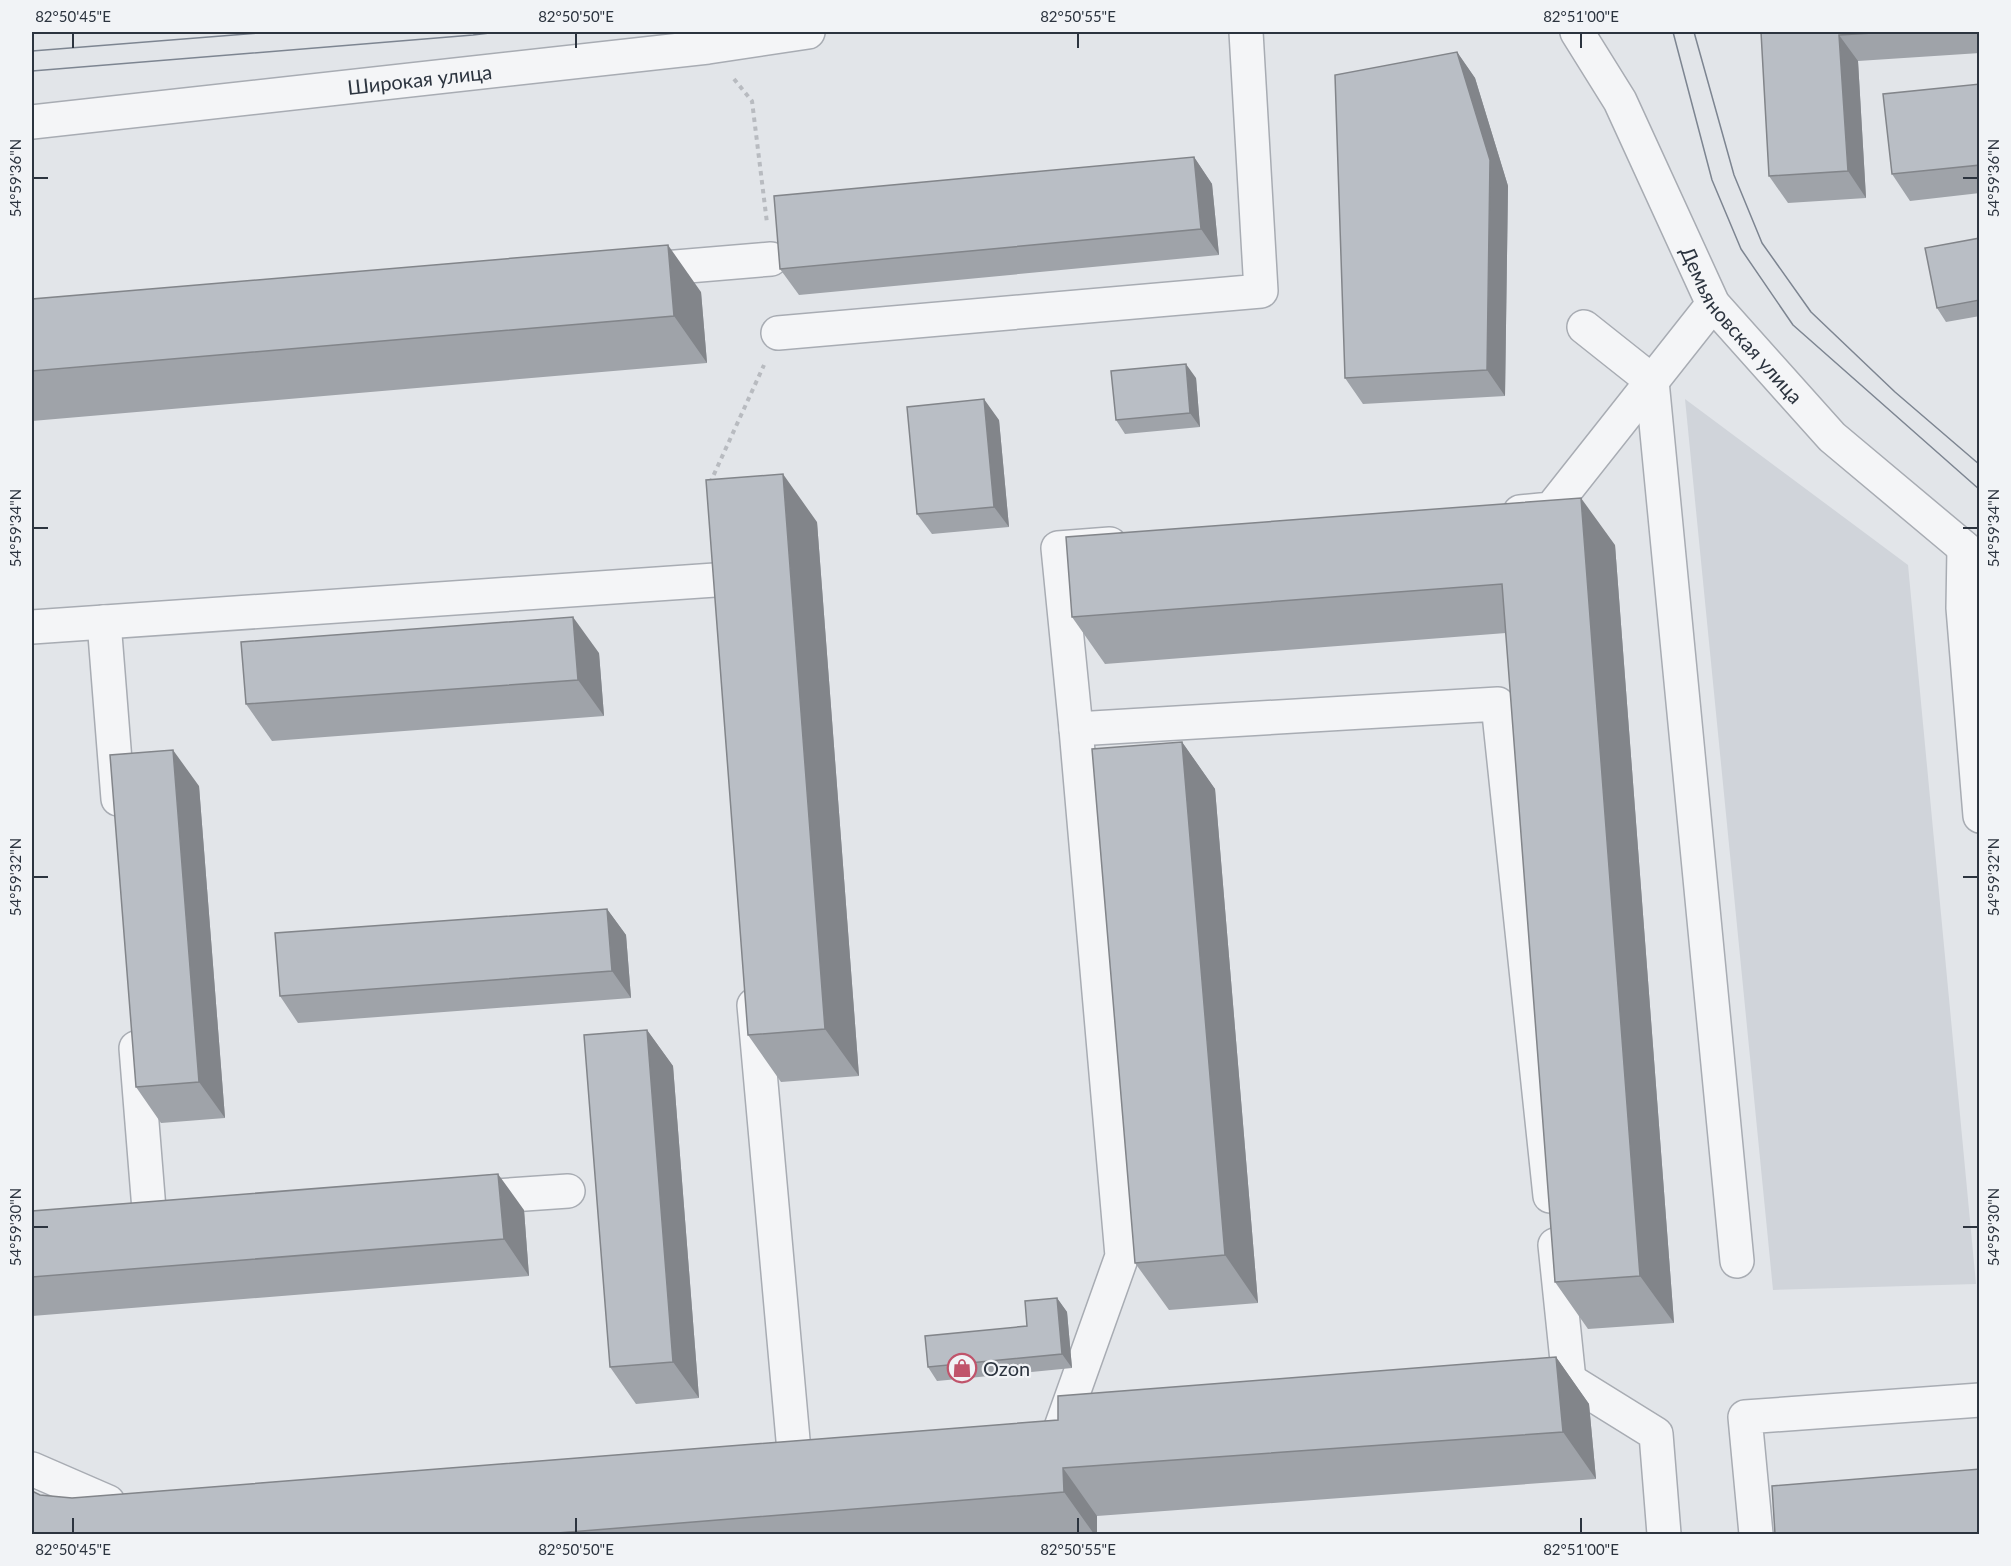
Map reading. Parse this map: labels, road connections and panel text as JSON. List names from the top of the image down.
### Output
{
  "streets": {
    "street": ["Широкая улица", "Демьяновская улица"]
  },
  "places": {
    "shop": ["Ozon"]
  },
  "coordinates": [
    "82°50'45\"E",
    "82°50'50\"E",
    "82°50'55\"E",
    "82°51'00\"E",
    "54°59'36\"N",
    "54°59'34\"N",
    "54°59'32\"N",
    "54°59'30\"N"
  ]
}
